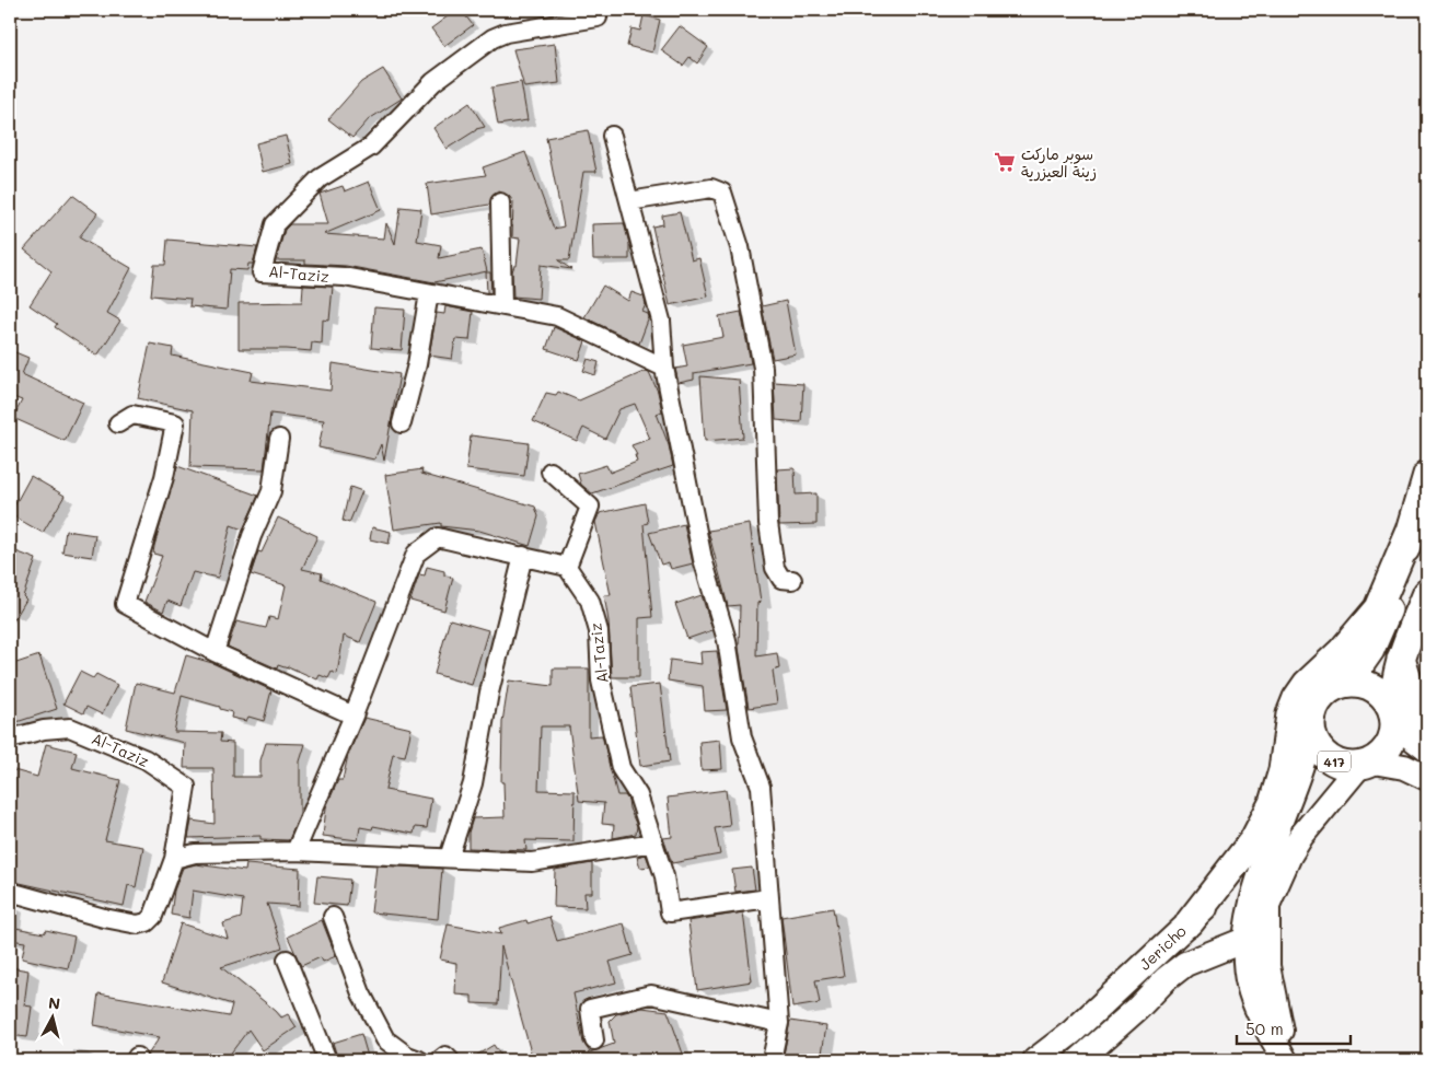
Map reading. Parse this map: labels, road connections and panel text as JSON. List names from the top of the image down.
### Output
{
  "streets": {
    "main road": ["417", "Jericho"],
    "street": ["Al-Taziz"]
  },
  "places": {
    "supermarket": ["سوبر ماركت زينة العيزرية"]
  },
  "scale_bar": "50 m",
  "north": "top"
}
